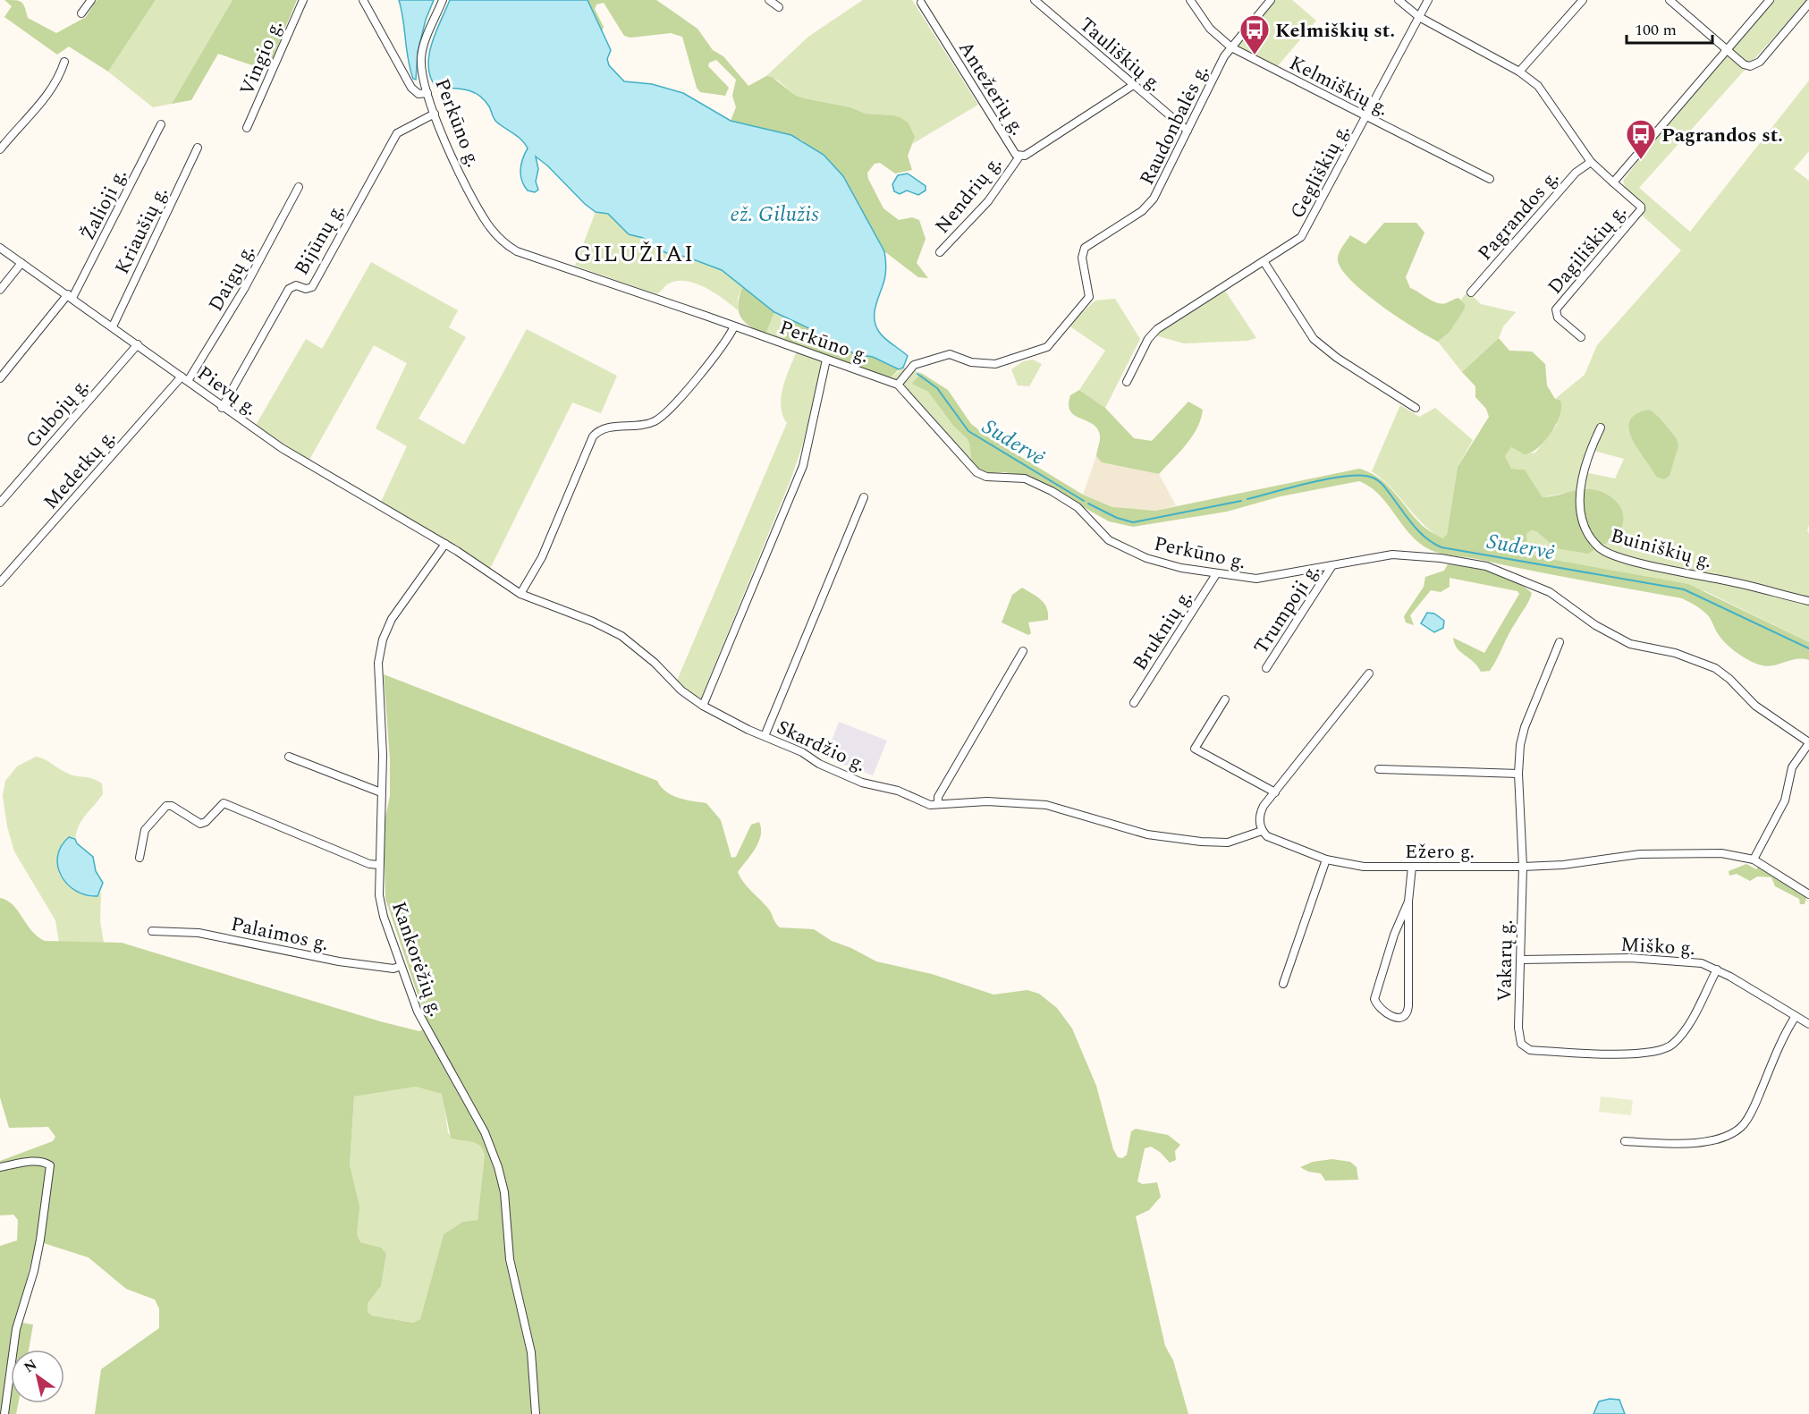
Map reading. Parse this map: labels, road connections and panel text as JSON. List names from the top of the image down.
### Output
{
  "streets": {
    "street": [
      "Tauliškių g.",
      "Vingio g.",
      "Kelmiškių g.",
      "Antežerių g.",
      "Perkūno g.",
      "Raudonbalės g.",
      "Gegliškių g.",
      "Nendrių g.",
      "Žalioji g.",
      "Pagrandos g.",
      "Kriaušių g.",
      "Bijūnų g.",
      "Dagiliškių g.",
      "Daigų g.",
      "Pievų g.",
      "Gubojų g.",
      "Medetkų g.",
      "Buiniškių g.",
      "Trumpoji g.",
      "Bruknių g.",
      "Skardžio g.",
      "Ežero g.",
      "Palaimos g.",
      "Miško g.",
      "Kankorėžių g.",
      "Vakarų g."
    ]
  },
  "crossings": [
    ["Tauliškių g.", "Antežerių g."],
    ["Tauliškių g.", "Raudonbalės g."],
    ["Kelmiškių g.", "Raudonbalės g."],
    ["Kelmiškių g.", "Gegliškių g."],
    ["Antežerių g.", "Nendrių g."],
    ["Perkūno g.", "Raudonbalės g."],
    ["Perkūno g.", "Bijūnų g."],
    ["Perkūno g.", "Trumpoji g."],
    ["Perkūno g.", "Bruknių g."],
    ["Žalioji g.", "Pievų g."],
    ["Kriaušių g.", "Pievų g."],
    ["Bijūnų g.", "Pievų g."],
    ["Daigų g.", "Pievų g."],
    ["Daigų g.", "Medetkų g."],
    ["Pievų g.", "Gubojų g."],
    ["Pievų g.", "Medetkų g."],
    ["Pievų g.", "Skardžio g."],
    ["Pievų g.", "Kankorėžių g."],
    ["Skardžio g.", "Ežero g."],
    ["Skardžio g.", "Kankorėžių g."],
    ["Ežero g.", "Vakarų g."],
    ["Palaimos g.", "Kankorėžių g."],
    ["Miško g.", "Vakarų g."]
  ],
  "districts": ["GILUŽIAI"],
  "water": ["ež. Gilužis", "Sudervė"],
  "places": {
    "bus stop": ["Kelmiškių st.", "Pagrandos st."]
  },
  "scale_bar": "100 m",
  "north": "top left"
}
